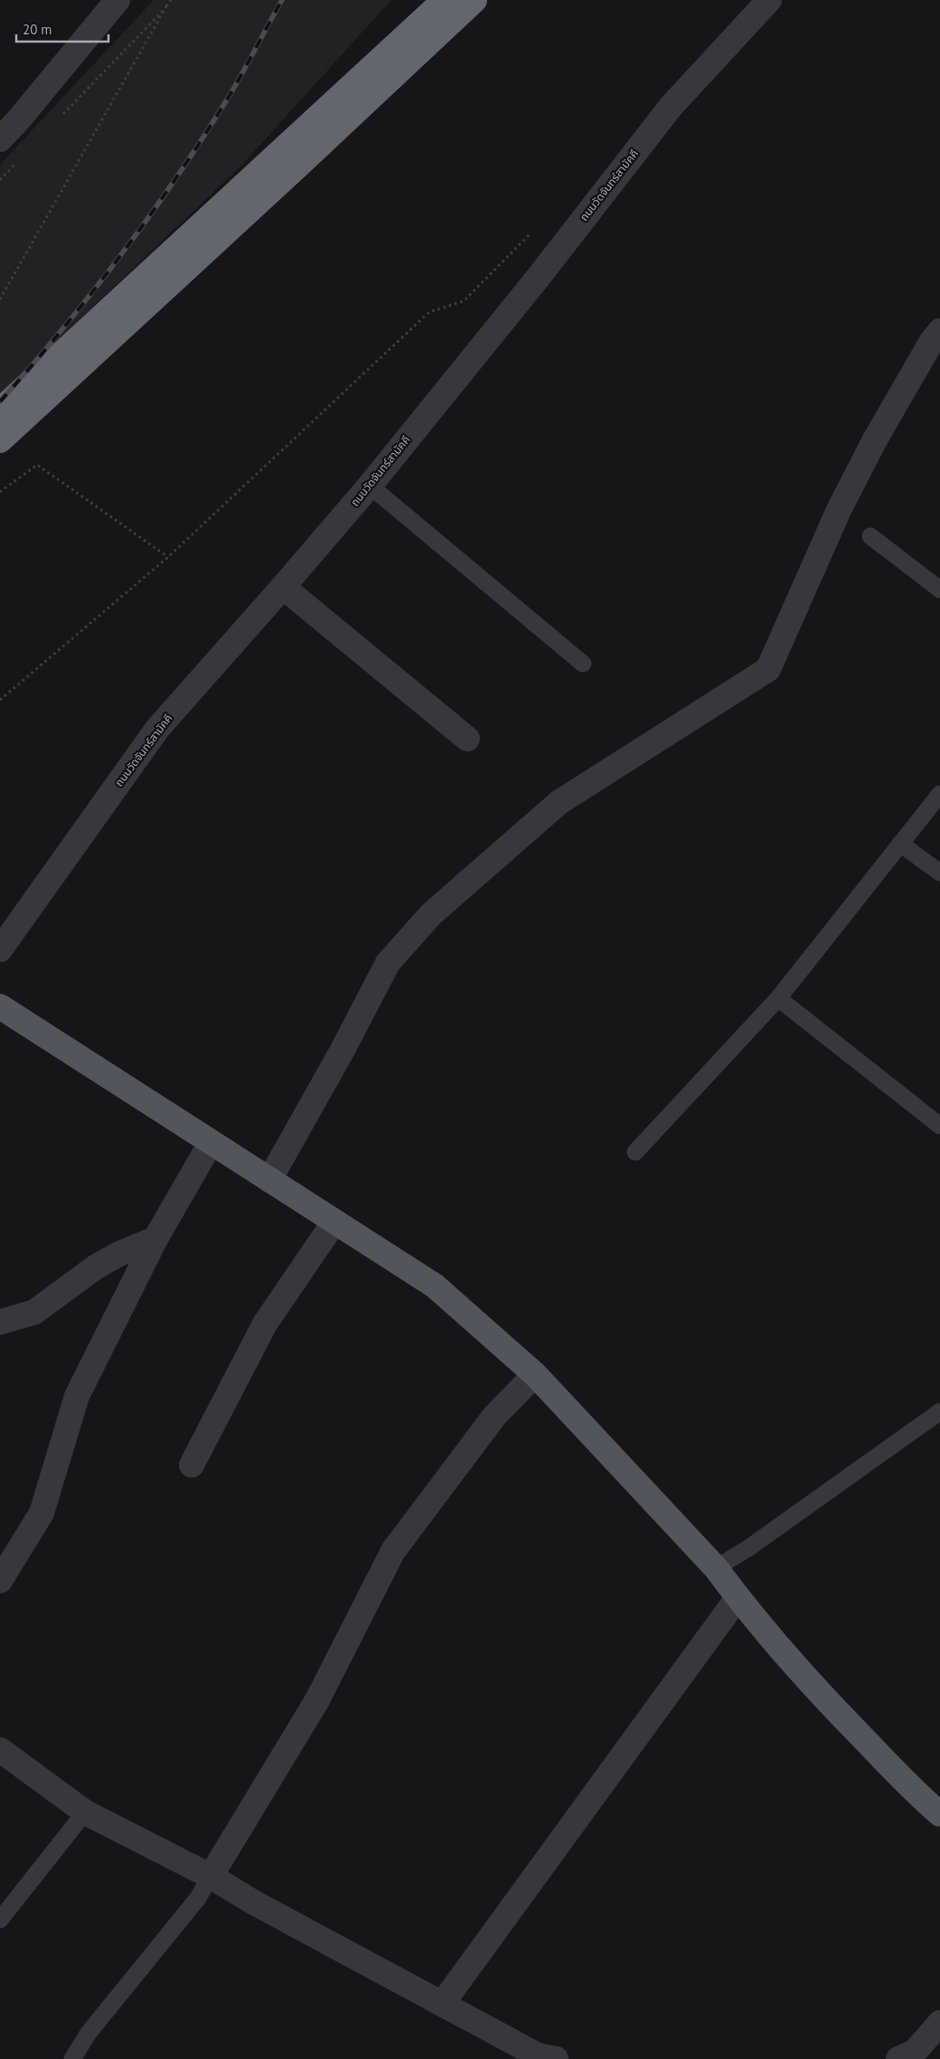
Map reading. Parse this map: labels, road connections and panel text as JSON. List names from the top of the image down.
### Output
{
  "streets": {
    "street": ["ถนนวัดจันทร์สามัคคี"]
  },
  "scale_bar": "20 m"
}
